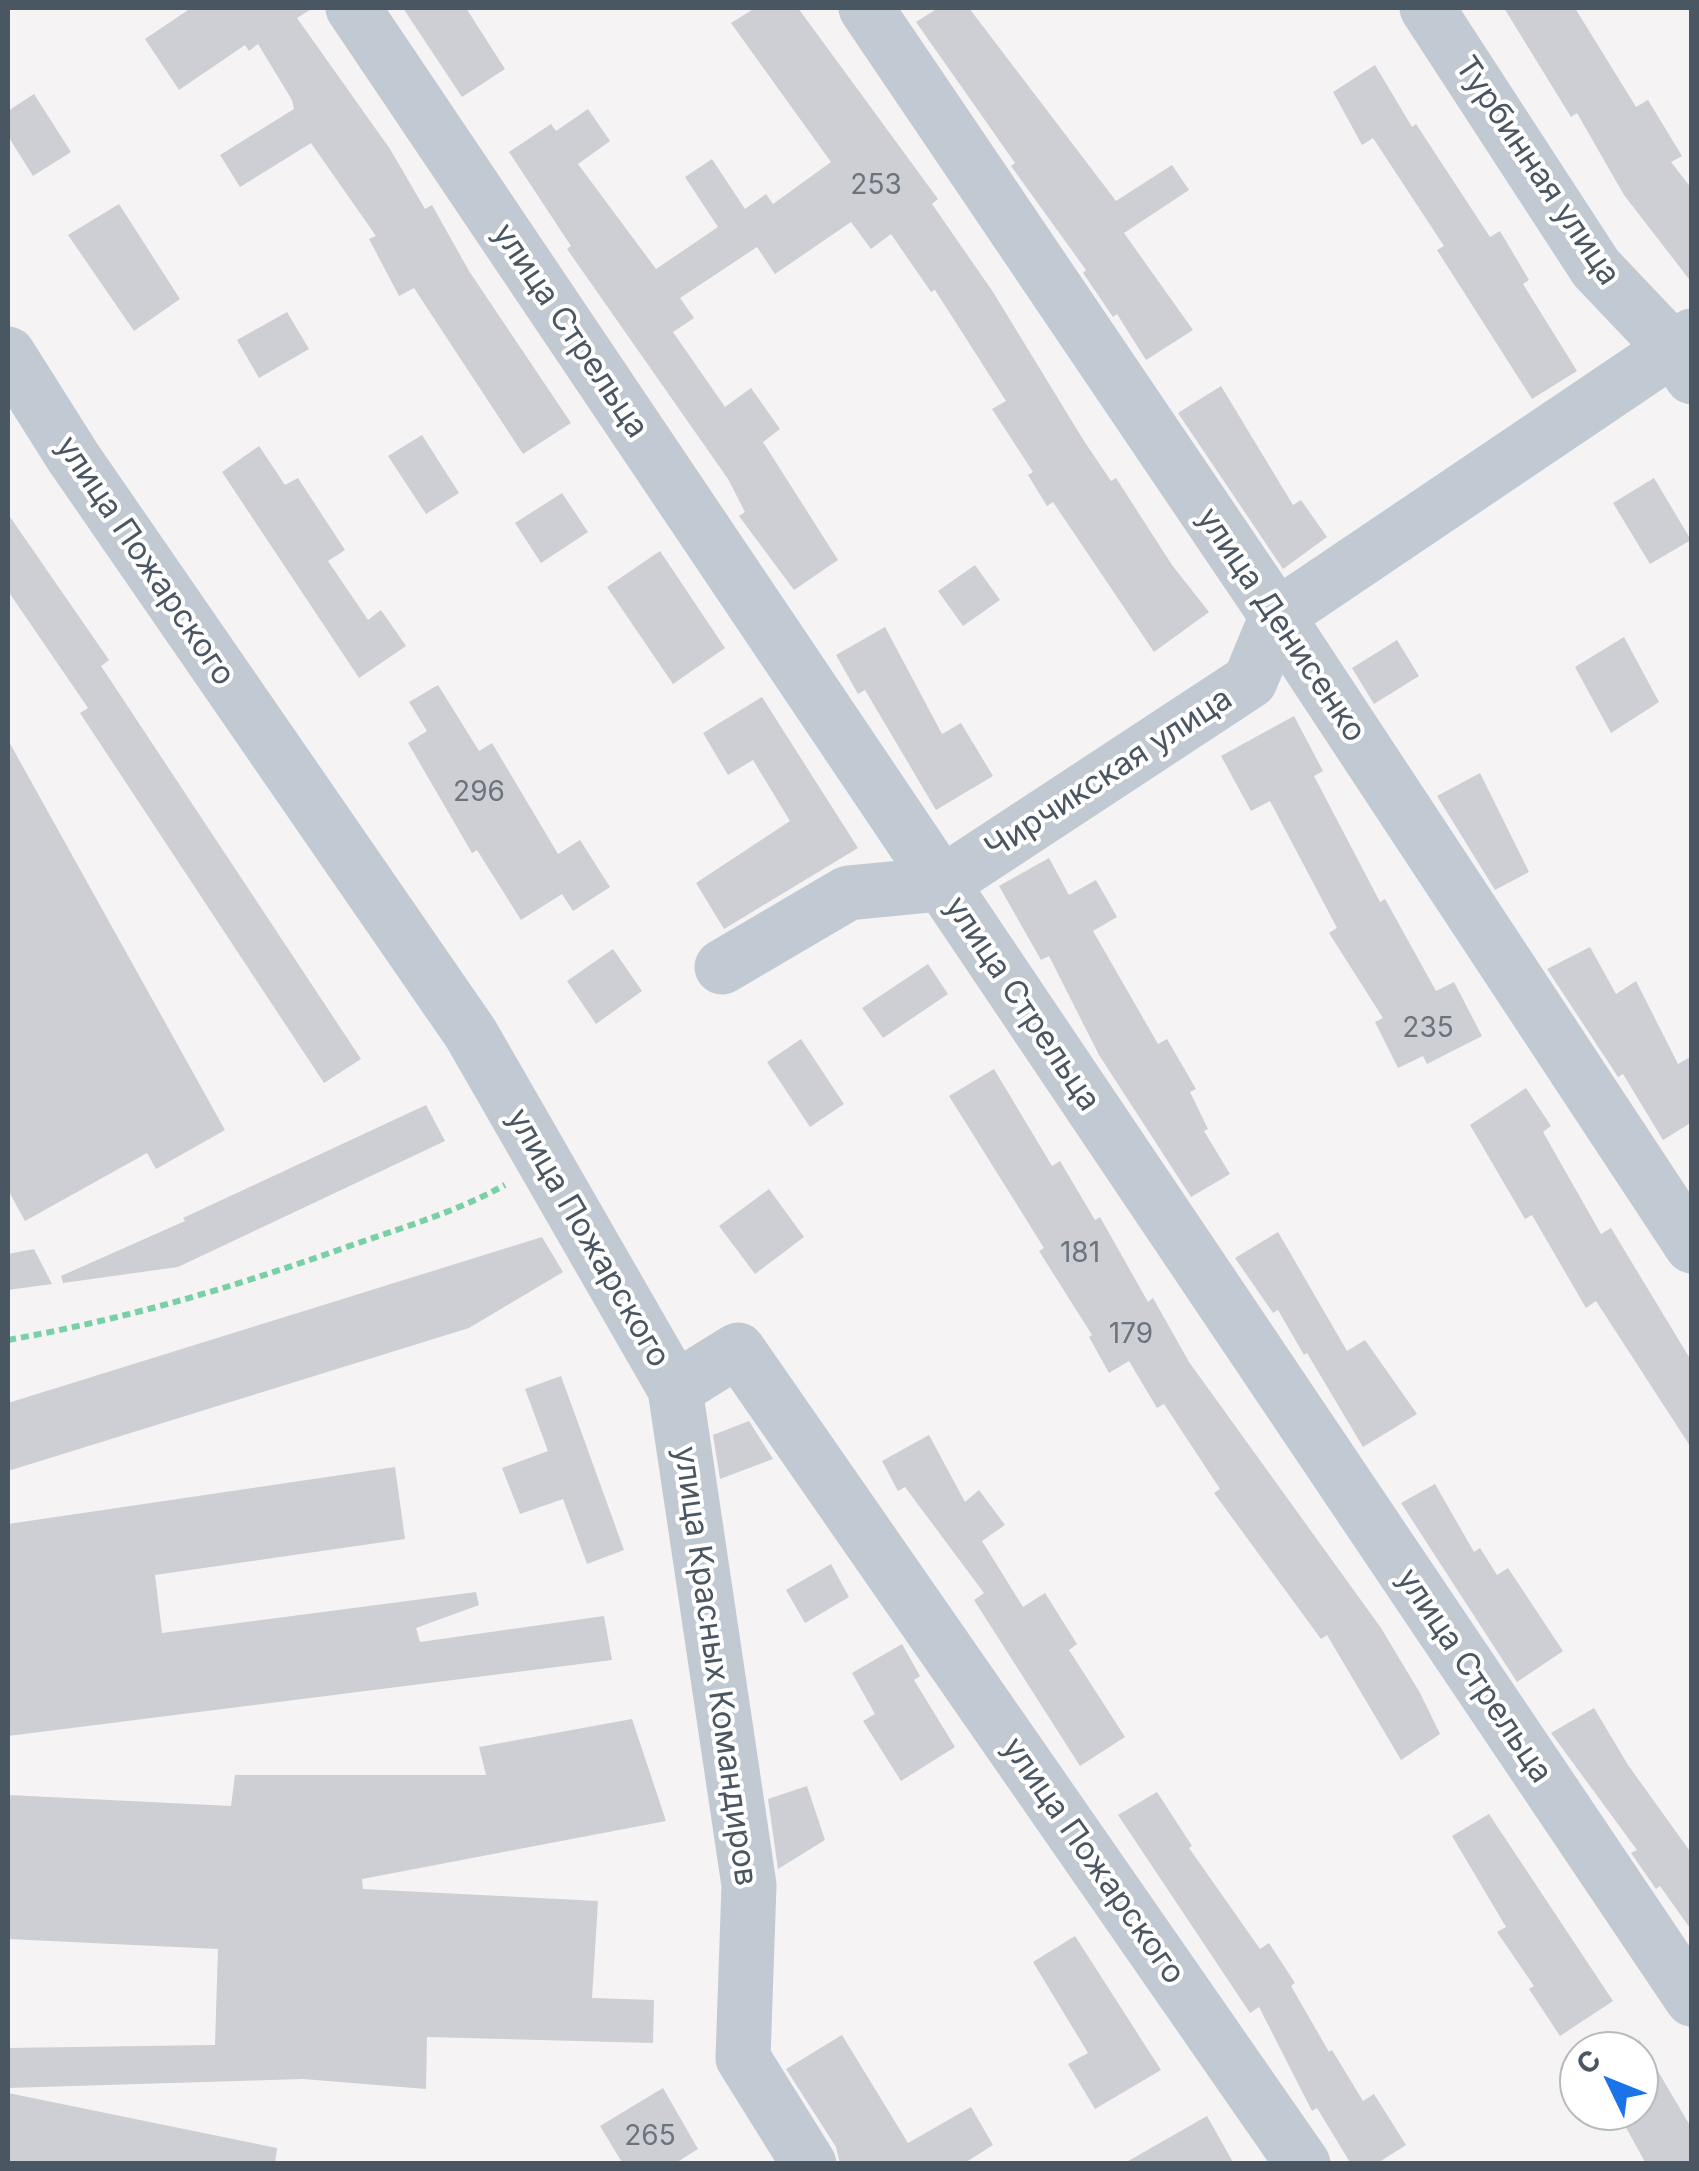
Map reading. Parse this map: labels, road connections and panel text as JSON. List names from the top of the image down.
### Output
{
  "streets": {
    "street": [
      "Турбинная улица",
      "улица Стрельца",
      "улица Пожарского",
      "улица Денисенко",
      "Чирчикская улица",
      "улица Красных Командиров"
    ]
  },
  "crossings": [
    ["улица Стрельца", "Чирчикская улица"],
    ["улица Пожарского", "улица Красных Командиров"],
    ["улица Денисенко", "Чирчикская улица"]
  ],
  "house_numbers": [
    "253",
    "296",
    "235",
    "181",
    "179",
    "265"
  ],
  "north": "top left"
}
